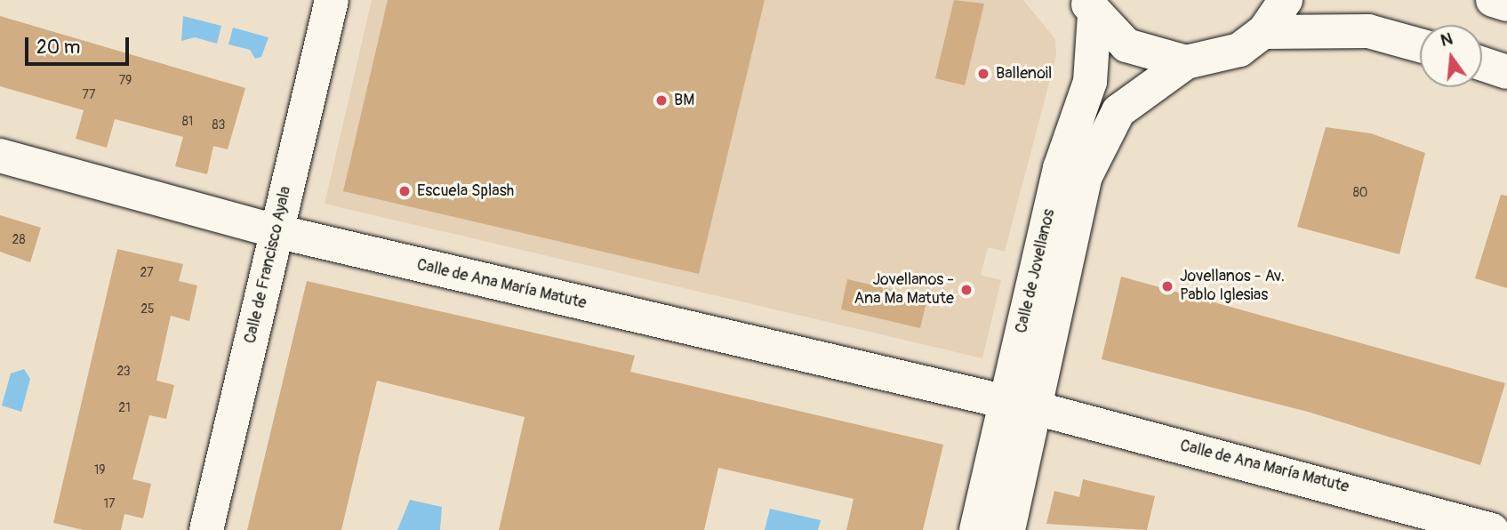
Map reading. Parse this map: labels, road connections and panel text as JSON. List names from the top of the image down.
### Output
{
  "streets": {
    "street": ["Calle de Francisco Ayala", "Calle de Jovellanos", "Calle de Ana María Matute"]
  },
  "crossings": [
    ["Calle de Francisco Ayala", "Calle de Ana María Matute"],
    ["Calle de Jovellanos", "Calle de Ana María Matute"]
  ],
  "places": [
    "Ballenoil",
    "BM",
    "Escuela Splash",
    "Jovellanos - Av. Pablo Iglesias",
    "Jovellanos - Ana Mª Matute"
  ],
  "house_numbers": [
    "79",
    "77",
    "81",
    "83",
    "80",
    "28",
    "27",
    "25",
    "23",
    "21",
    "19",
    "17"
  ],
  "scale_bar": "20 m",
  "north": "top"
}
